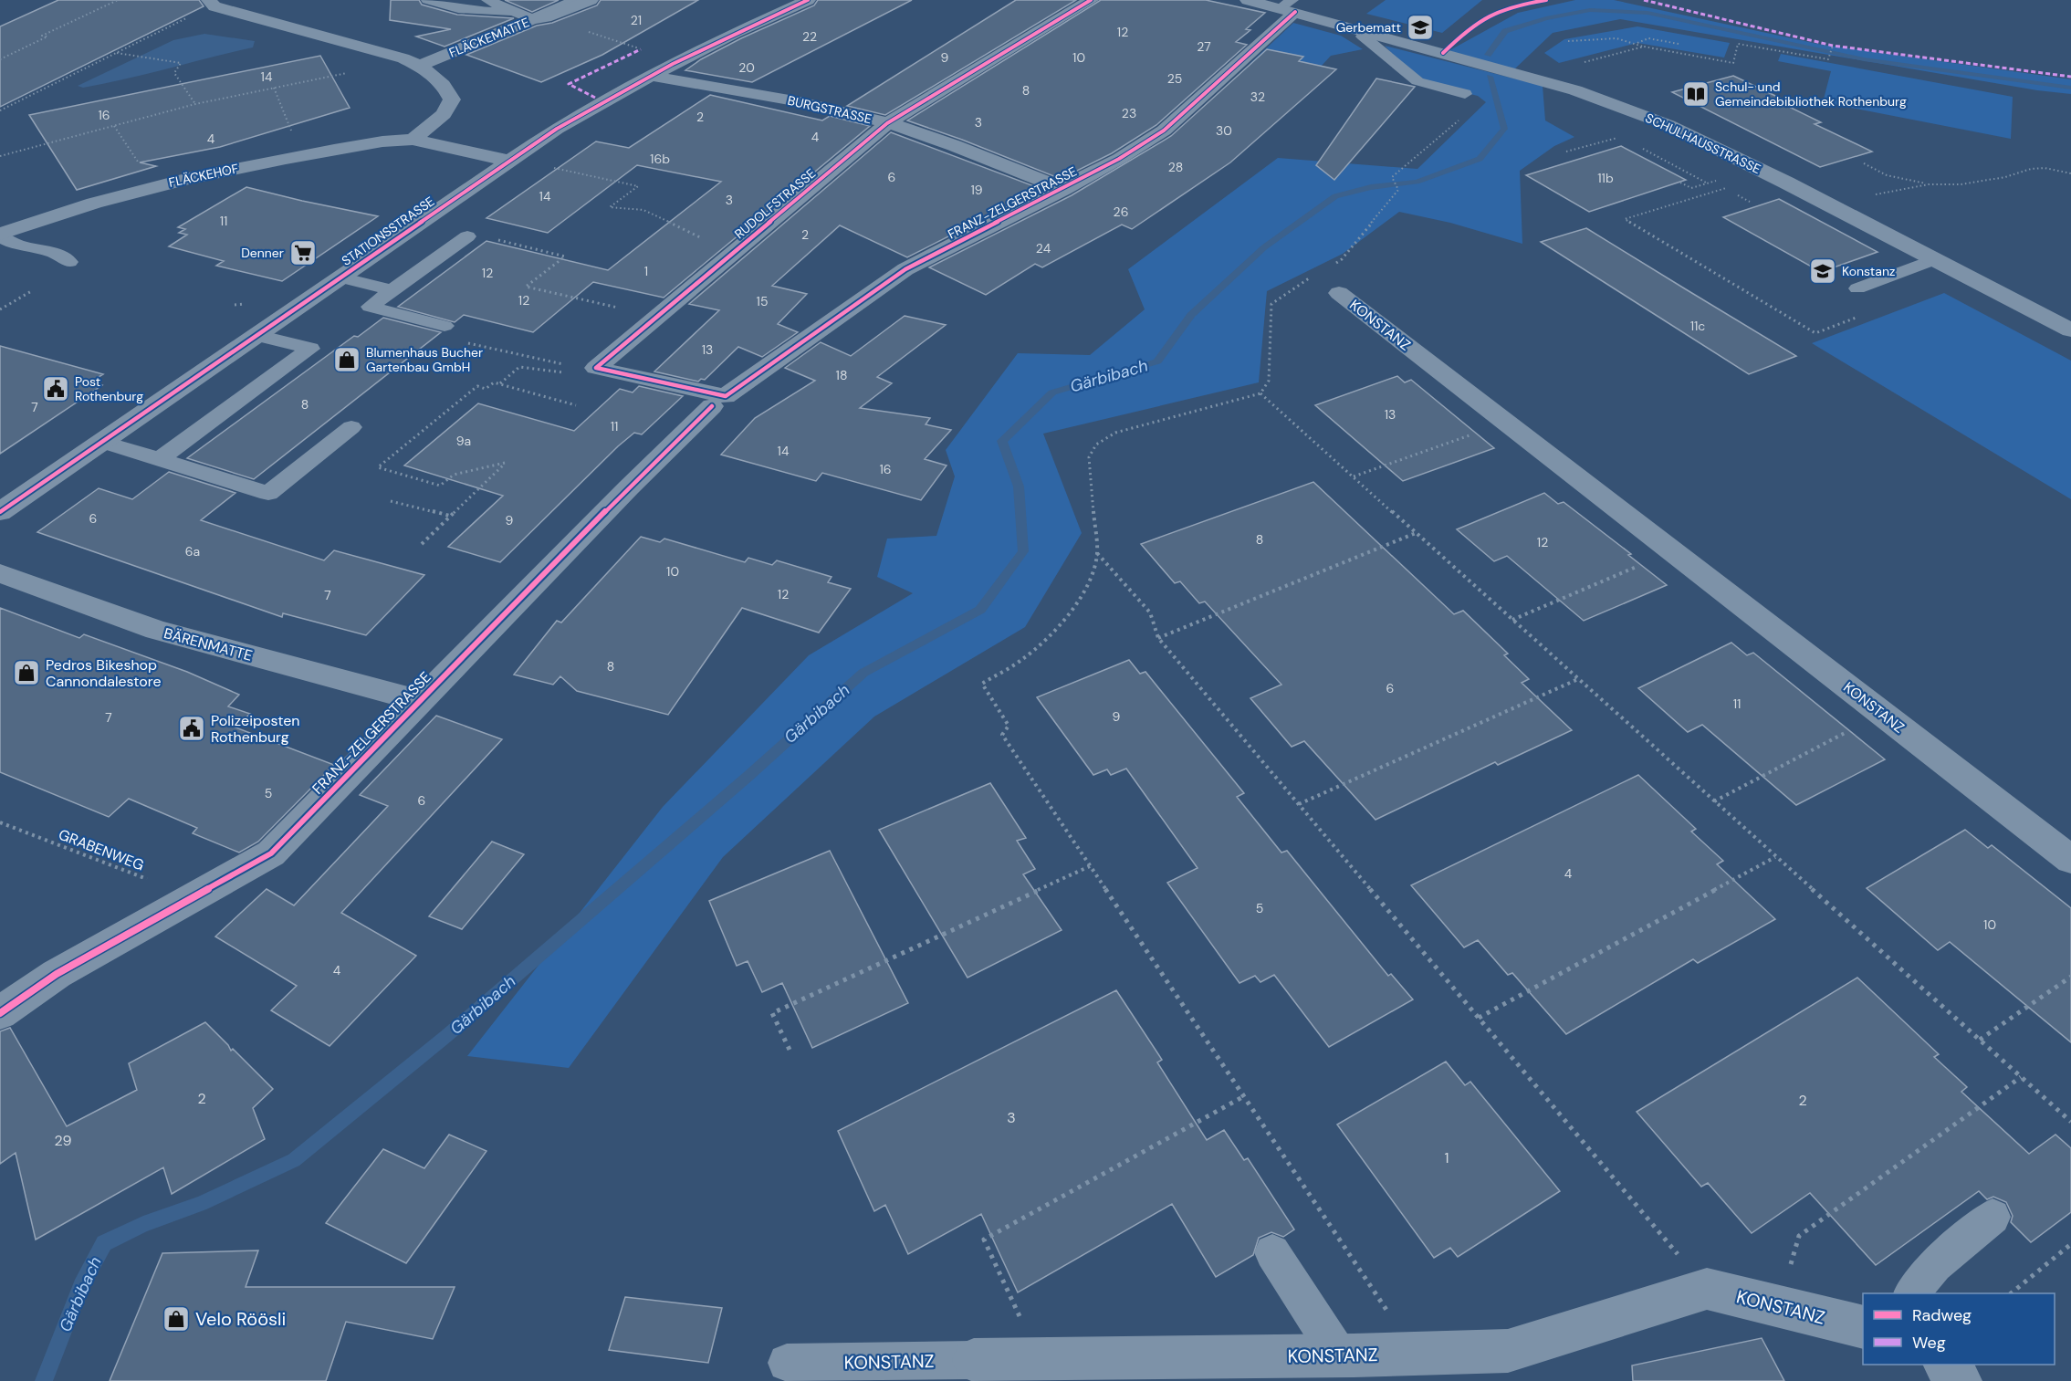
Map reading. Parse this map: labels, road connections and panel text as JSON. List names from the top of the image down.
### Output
{
  "streets": {
    "street": [
      "FLÄCKEMATTE",
      "BURGSTRASSE",
      "SCHULHAUSSTRASSE",
      "FLÄCKEHOF",
      "FRANZ-ZELGERSTRASSE",
      "RUDOLFSTRASSE",
      "STATIONSSTRASSE",
      "KONSTANZ",
      "BÄRENMATTE"
    ],
    "path": ["GRABENWEG"]
  },
  "crossings": [
    ["BURGSTRASSE", "FRANZ-ZELGERSTRASSE"],
    ["BURGSTRASSE", "RUDOLFSTRASSE"],
    ["BURGSTRASSE", "STATIONSSTRASSE"],
    ["SCHULHAUSSTRASSE", "FRANZ-ZELGERSTRASSE"],
    ["FLÄCKEHOF", "STATIONSSTRASSE"],
    ["FRANZ-ZELGERSTRASSE", "BÄRENMATTE"],
    ["FRANZ-ZELGERSTRASSE", "GRABENWEG"]
  ],
  "water": ["Gärbibach"],
  "places": {
    "school or university": ["Gerbematt", "Konstanz"],
    "library": ["Schul- und Gemeindebibliothek Rothenburg"],
    "supermarket": ["Denner"],
    "shop": ["Blumenhaus Bucher Gartenbau GmbH", "Pedros Bikeshop Cannondalestore", "Velo Röösli"],
    "public building": ["Post Rothenburg", "Polizeiposten Rothenburg"]
  },
  "house_numbers": [
    "21",
    "12",
    "22",
    "27",
    "9",
    "10",
    "20",
    "14",
    "25",
    "8",
    "32",
    "23",
    "16",
    "2",
    "3",
    "30",
    "4",
    "4",
    "16b",
    "28",
    "6",
    "11b",
    "19",
    "14",
    "3",
    "26",
    "11",
    "2",
    "24",
    "1",
    "12",
    "12",
    "15",
    "11c",
    "13",
    "18",
    "8",
    "7",
    "13",
    "11",
    "9a",
    "14",
    "16",
    "6",
    "9",
    "8",
    "12",
    "6a",
    "10",
    "12",
    "7",
    "8",
    "6",
    "11",
    "9",
    "7",
    "5",
    "6",
    "4",
    "5",
    "10",
    "4",
    "2",
    "2",
    "3",
    "29",
    "1"
  ],
  "legend": ["Radweg", "Weg"]
}
